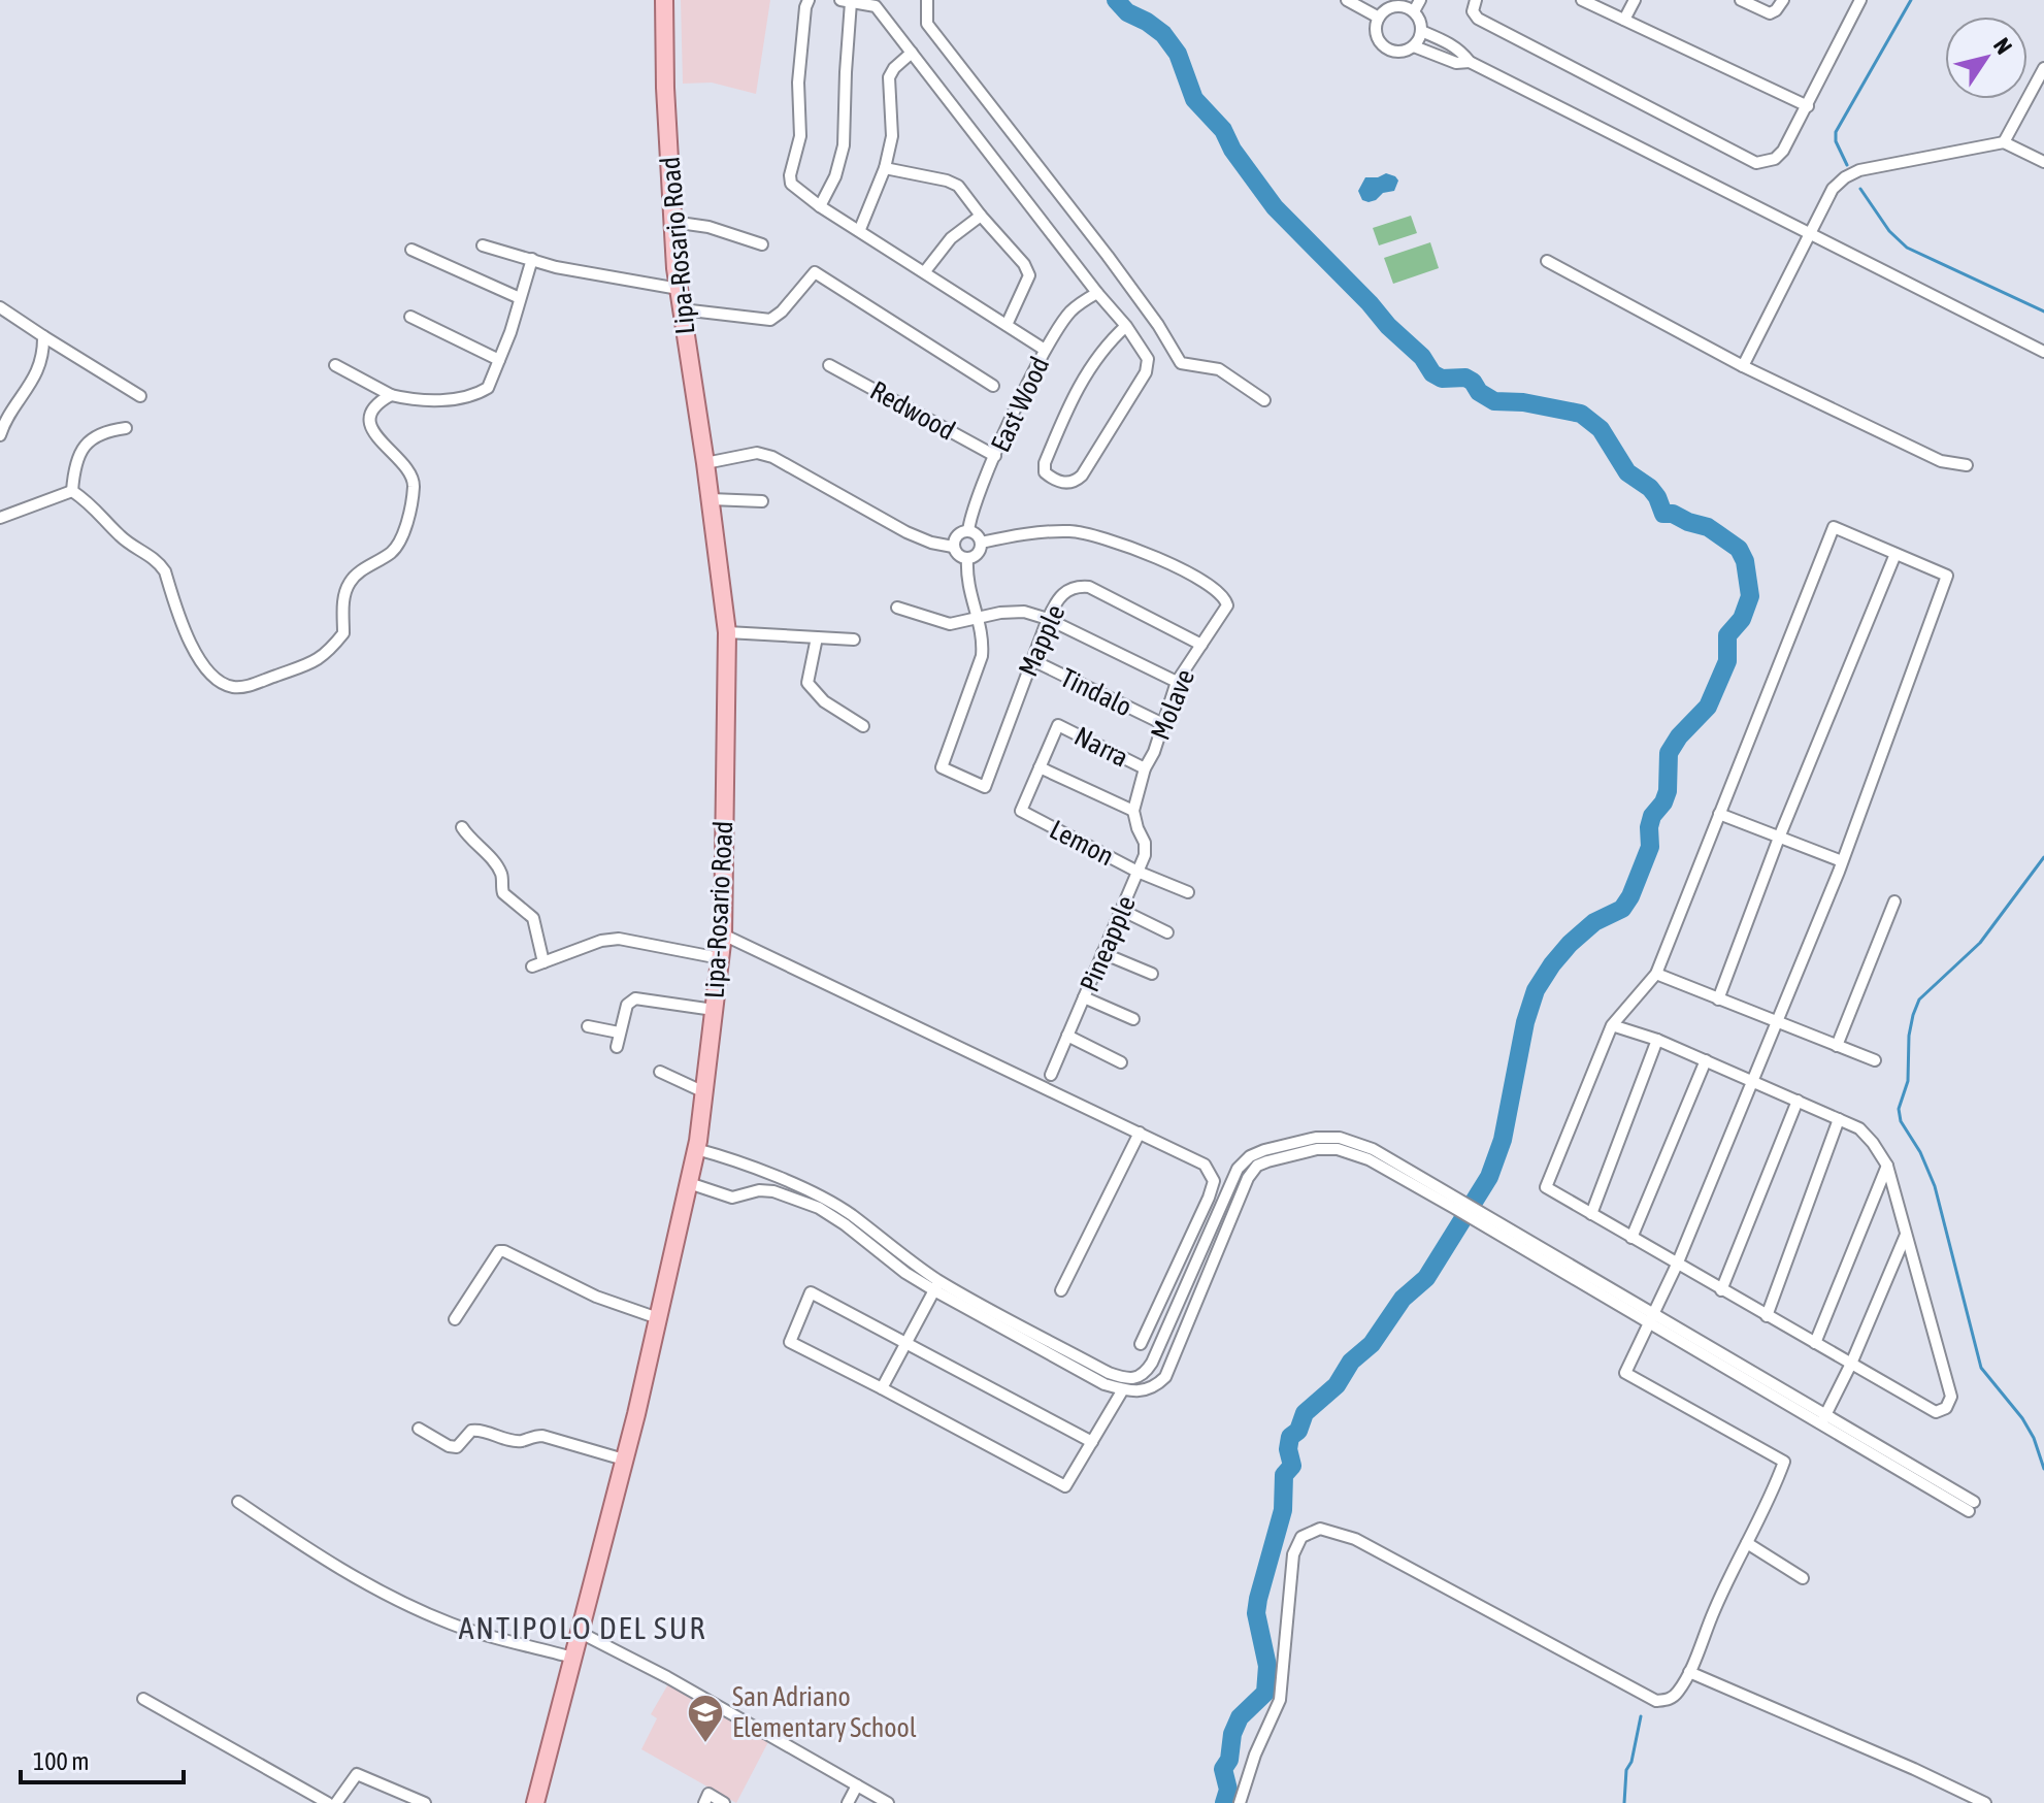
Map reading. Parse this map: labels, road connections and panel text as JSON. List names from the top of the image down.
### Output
{
  "streets": {
    "main road": ["Lipa-Rosario Road"],
    "street": [
      "East Wood",
      "Redwood",
      "Mapple",
      "Tindalo",
      "Molave",
      "Narra",
      "Lemon",
      "Pineapple"
    ]
  },
  "crossings": [
    ["East Wood", "Redwood"],
    ["East Wood", "Molave"],
    ["Mapple", "Tindalo"],
    ["Mapple", "Molave"],
    ["Tindalo", "Molave"],
    ["Molave", "Narra"],
    ["Molave", "Pineapple"],
    ["Narra", "Lemon"],
    ["Lemon", "Pineapple"]
  ],
  "districts": ["ANTIPOLO DEL SUR"],
  "places": {
    "school or university": ["San Adriano Elementary School"]
  },
  "scale_bar": "100 m",
  "north": "top right"
}
